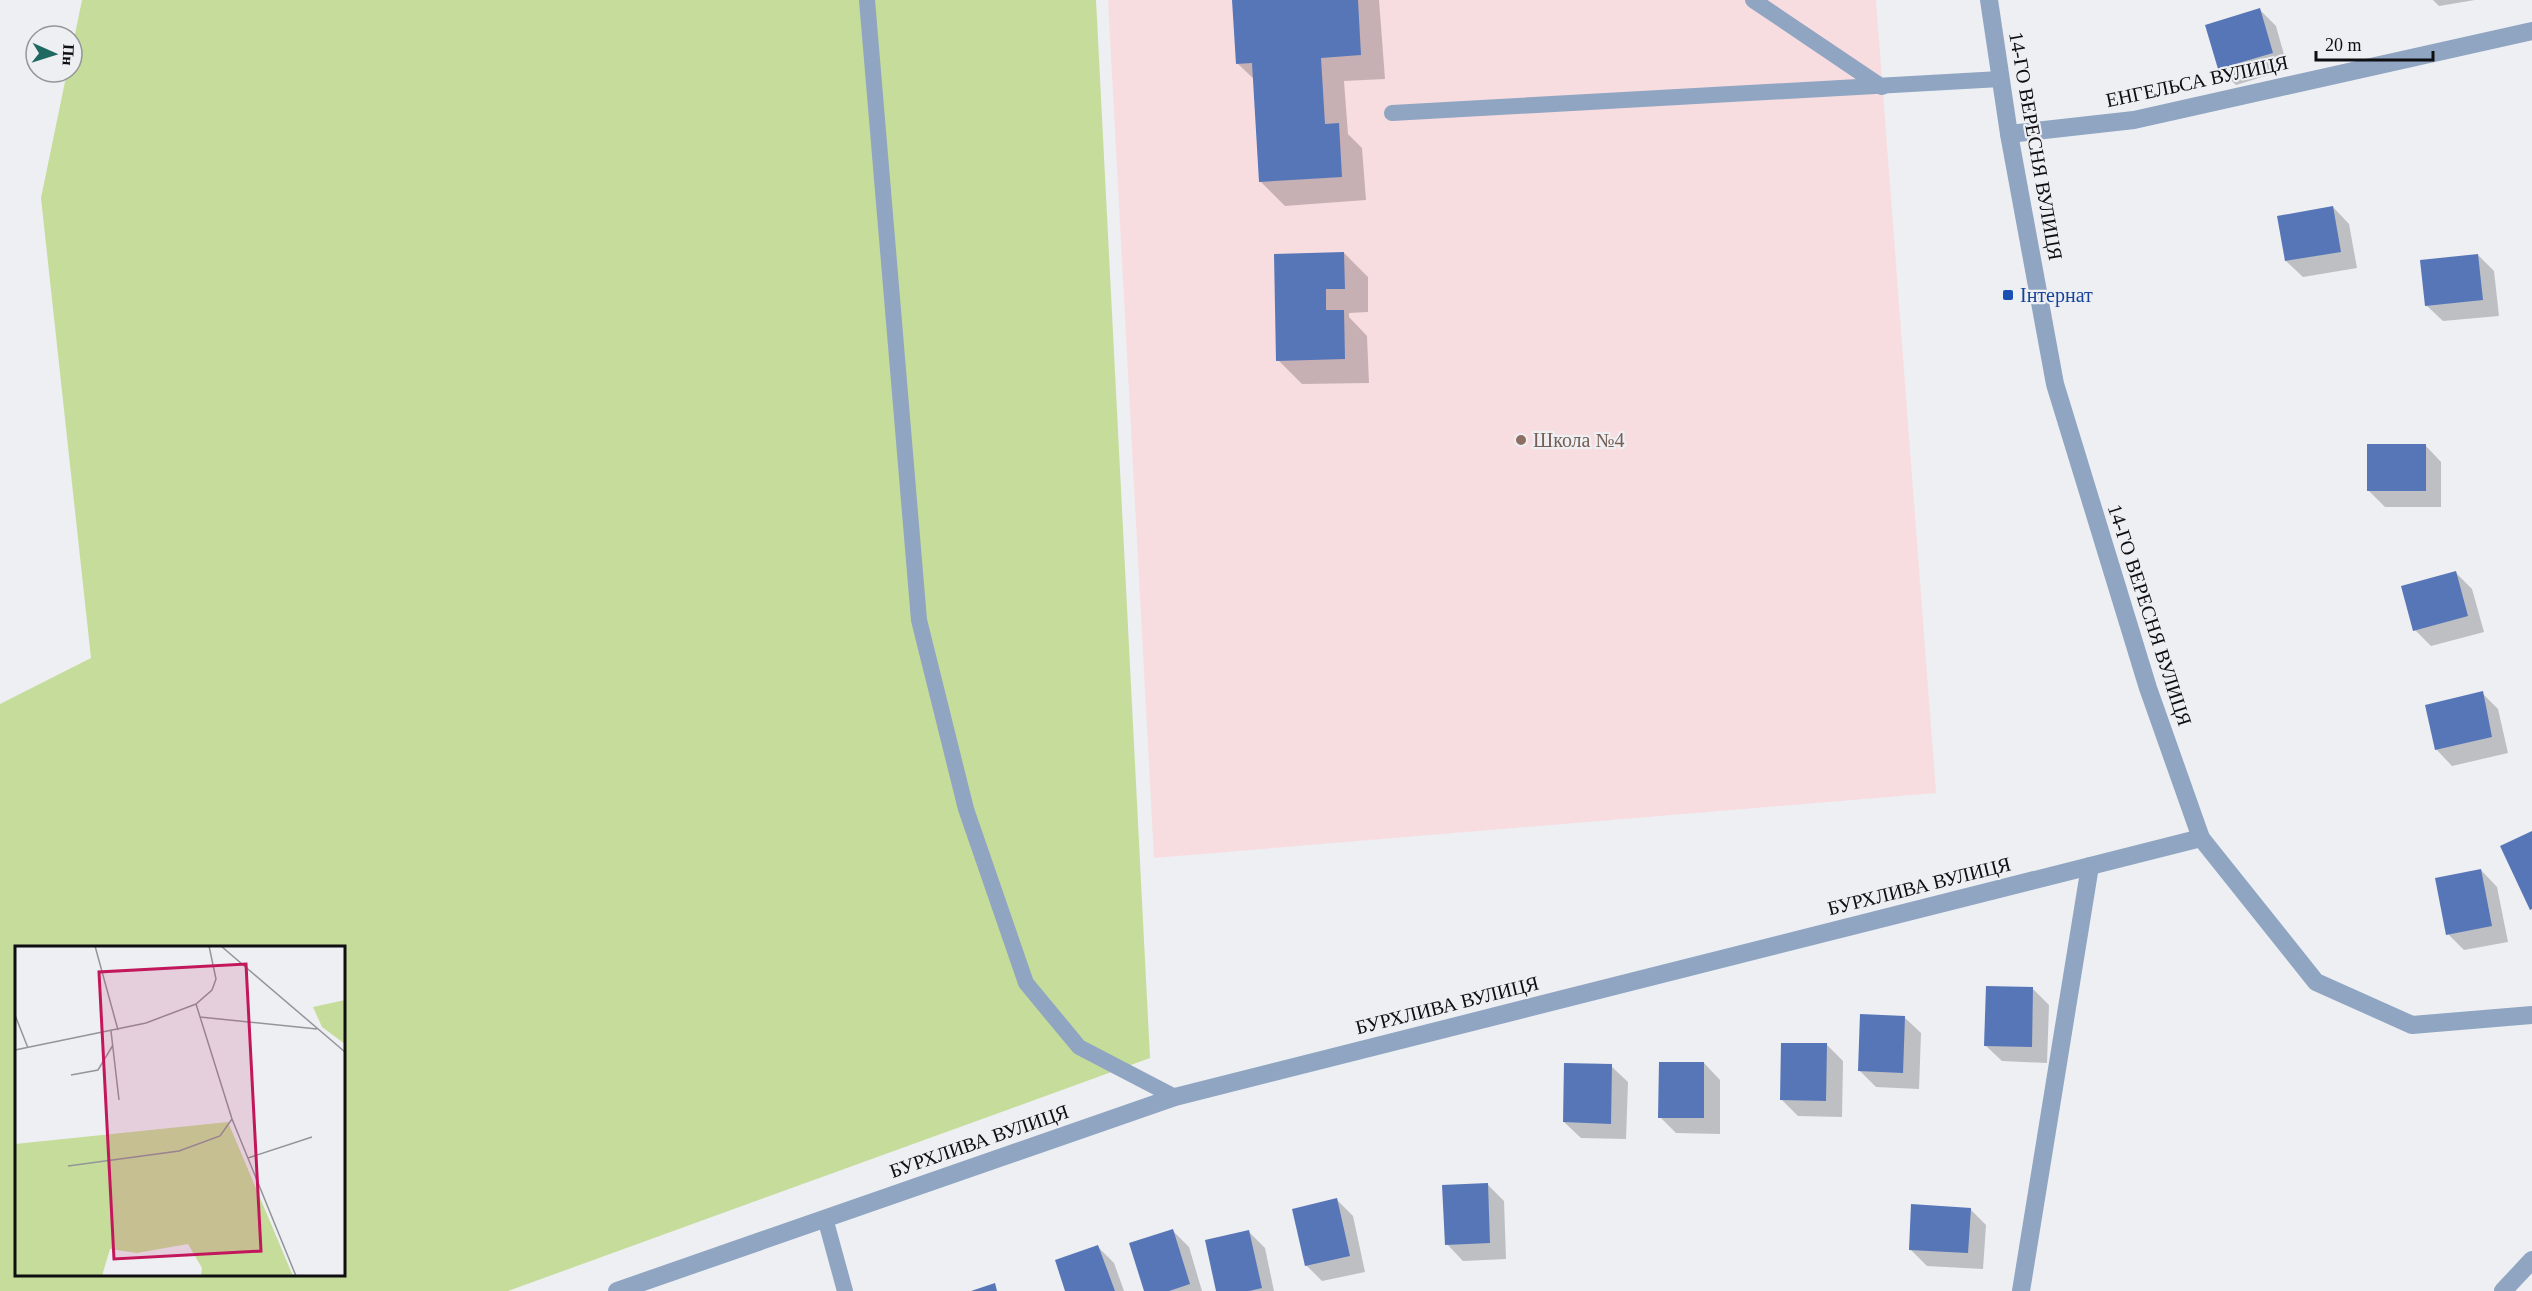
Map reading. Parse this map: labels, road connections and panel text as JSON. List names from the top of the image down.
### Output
{
  "streets": {
    "street": ["ЕНГЕЛЬСА ВУЛИЦЯ", "14-ГО ВЕРЕСНЯ ВУЛИЦЯ", "БУРХЛИВА ВУЛИЦЯ"]
  },
  "crossings": [
    ["ЕНГЕЛЬСА ВУЛИЦЯ", "14-ГО ВЕРЕСНЯ ВУЛИЦЯ"],
    ["14-ГО ВЕРЕСНЯ ВУЛИЦЯ", "БУРХЛИВА ВУЛИЦЯ"]
  ],
  "places": {
    "transit": ["Інтернат"],
    "other": ["Школа №4"]
  },
  "scale_bar": "20 m",
  "north": "right"
}
